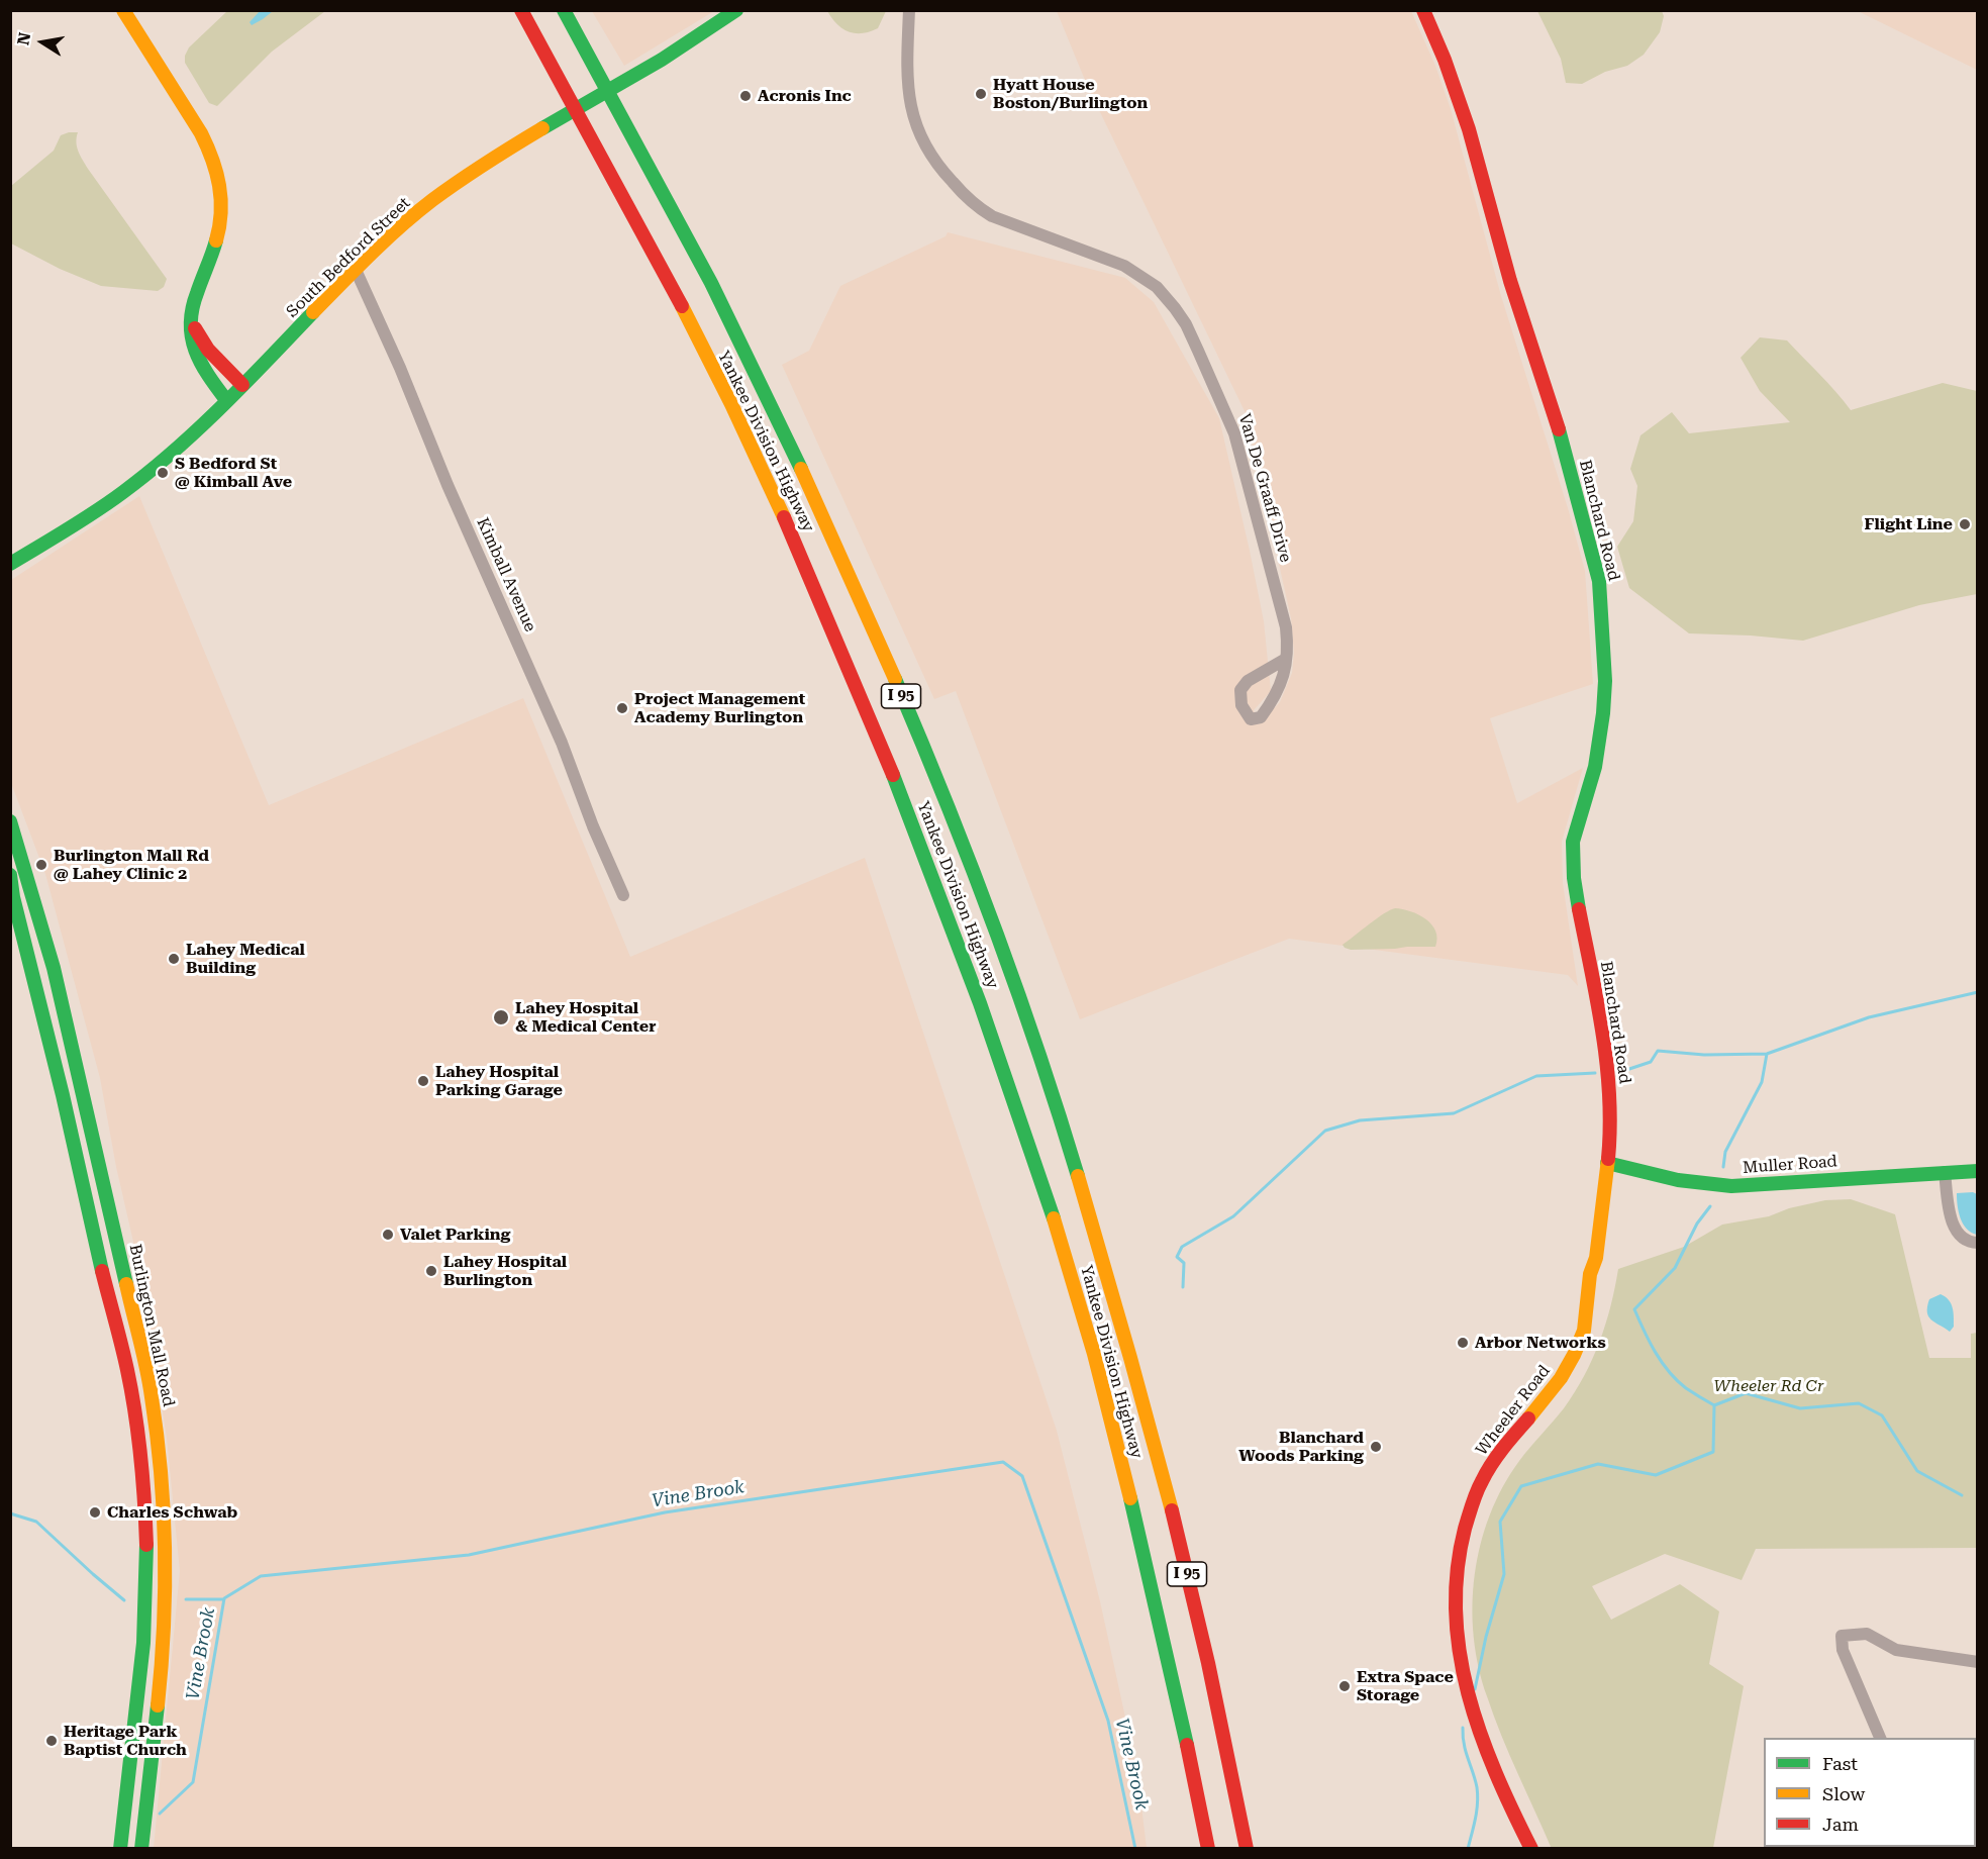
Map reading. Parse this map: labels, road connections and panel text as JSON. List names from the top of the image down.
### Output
{
  "streets": {
    "main road": [
      "South Bedford Street",
      "Yankee Division Highway",
      "Blanchard Road",
      "I 95",
      "Muller Road",
      "Burlington Mall Road",
      "Wheeler Road"
    ],
    "street": ["Van De Graaff Drive", "Kimball Avenue"]
  },
  "crossings": [
    ["South Bedford Street", "Kimball Avenue"],
    ["Blanchard Road", "Muller Road"],
    ["Blanchard Road", "Wheeler Road"],
    ["Muller Road", "Wheeler Road"]
  ],
  "water": ["Vine Brook"],
  "parks": ["Wheeler Rd Cr"],
  "places": [
    "Hyatt House Boston/Burlington",
    "Acronis Inc",
    "S Bedford St @ Kimball Ave",
    "Flight Line",
    "Project Management Academy Burlington",
    "Burlington Mall Rd @ Lahey Clinic 2",
    "Lahey Medical Building",
    "Lahey Hospital & Medical Center",
    "Lahey Hospital Parking Garage",
    "Valet Parking",
    "Lahey Hospital Burlington",
    "Arbor Networks",
    "Blanchard Woods Parking",
    "Charles Schwab",
    "Extra Space Storage",
    "Heritage Park Baptist Church"
  ],
  "legend": ["Fast", "Slow", "Jam"],
  "north": "left"
}
